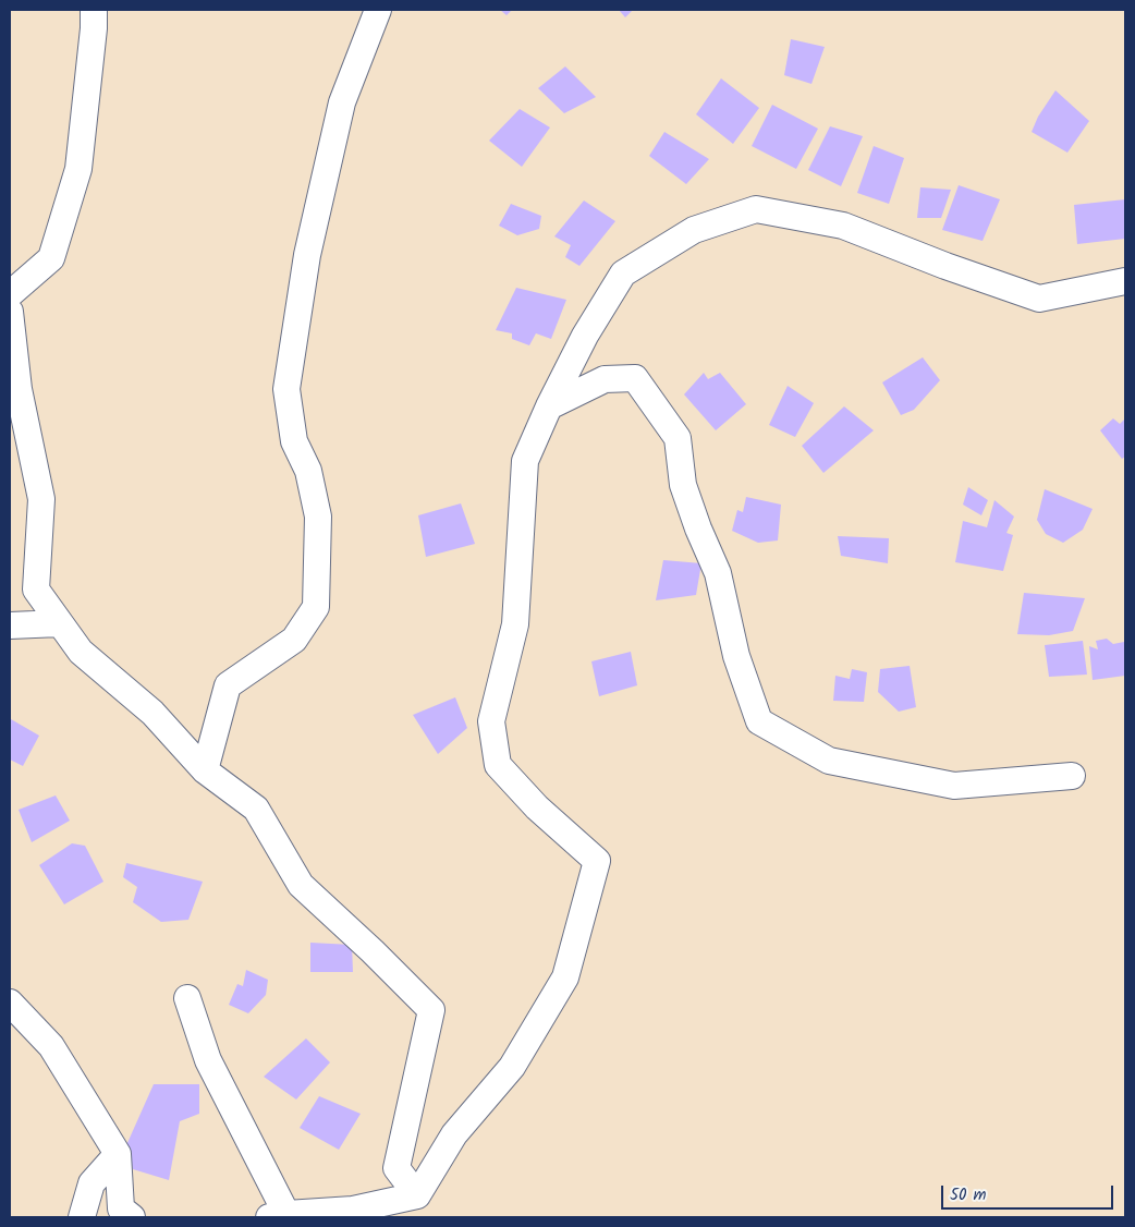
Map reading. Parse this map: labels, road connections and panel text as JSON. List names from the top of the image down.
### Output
{
  "scale_bar": "50 m"
}
